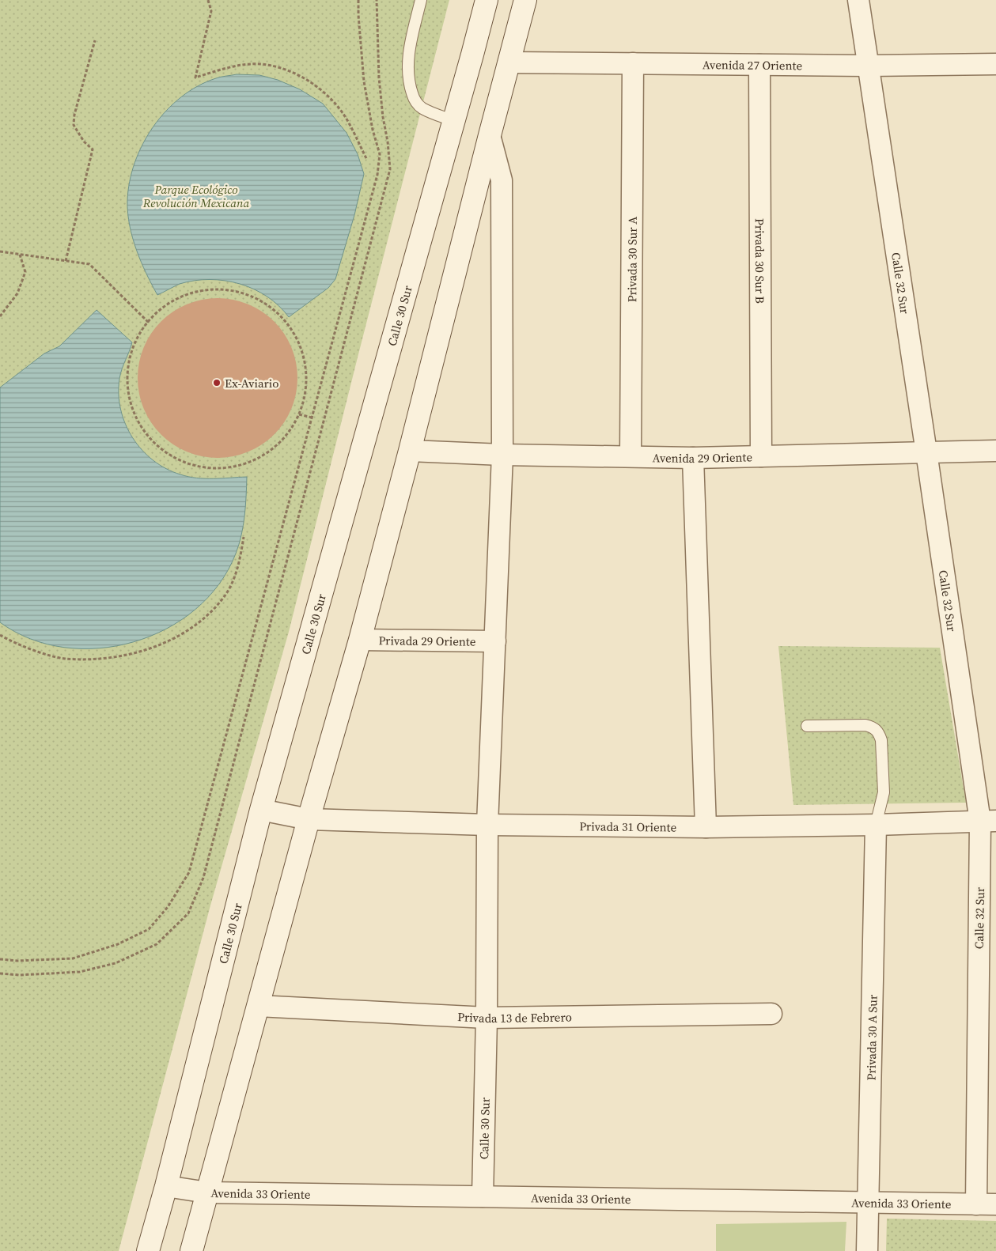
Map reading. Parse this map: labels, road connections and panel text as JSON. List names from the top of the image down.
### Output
{
  "streets": {
    "main road": ["Calle 30 Sur"],
    "street": [
      "Avenida 27 Oriente",
      "Privada 30 Sur A",
      "Privada 30 Sur B",
      "Calle 32 Sur",
      "Avenida 29 Oriente",
      "Privada 29 Oriente",
      "Privada 31 Oriente",
      "Privada 13 de Febrero",
      "Privada 30 A Sur",
      "Avenida 33 Oriente"
    ]
  },
  "crossings": [
    ["Avenida 27 Oriente", "Privada 30 Sur A"],
    ["Avenida 27 Oriente", "Privada 30 Sur B"],
    ["Avenida 27 Oriente", "Calle 32 Sur"],
    ["Avenida 27 Oriente", "Calle 30 Sur"],
    ["Privada 30 Sur A", "Avenida 29 Oriente"],
    ["Privada 30 Sur B", "Avenida 29 Oriente"],
    ["Calle 32 Sur", "Avenida 29 Oriente"],
    ["Calle 32 Sur", "Privada 31 Oriente"],
    ["Calle 32 Sur", "Avenida 33 Oriente"],
    ["Calle 30 Sur", "Avenida 29 Oriente"],
    ["Calle 30 Sur", "Privada 29 Oriente"],
    ["Calle 30 Sur", "Privada 31 Oriente"],
    ["Calle 30 Sur", "Privada 13 de Febrero"],
    ["Calle 30 Sur", "Avenida 33 Oriente"],
    ["Privada 31 Oriente", "Privada 30 A Sur"],
    ["Privada 30 A Sur", "Avenida 33 Oriente"]
  ],
  "parks": ["Parque Ecológico Revolución Mexicana"],
  "places": ["Ex-Aviario"]
}
